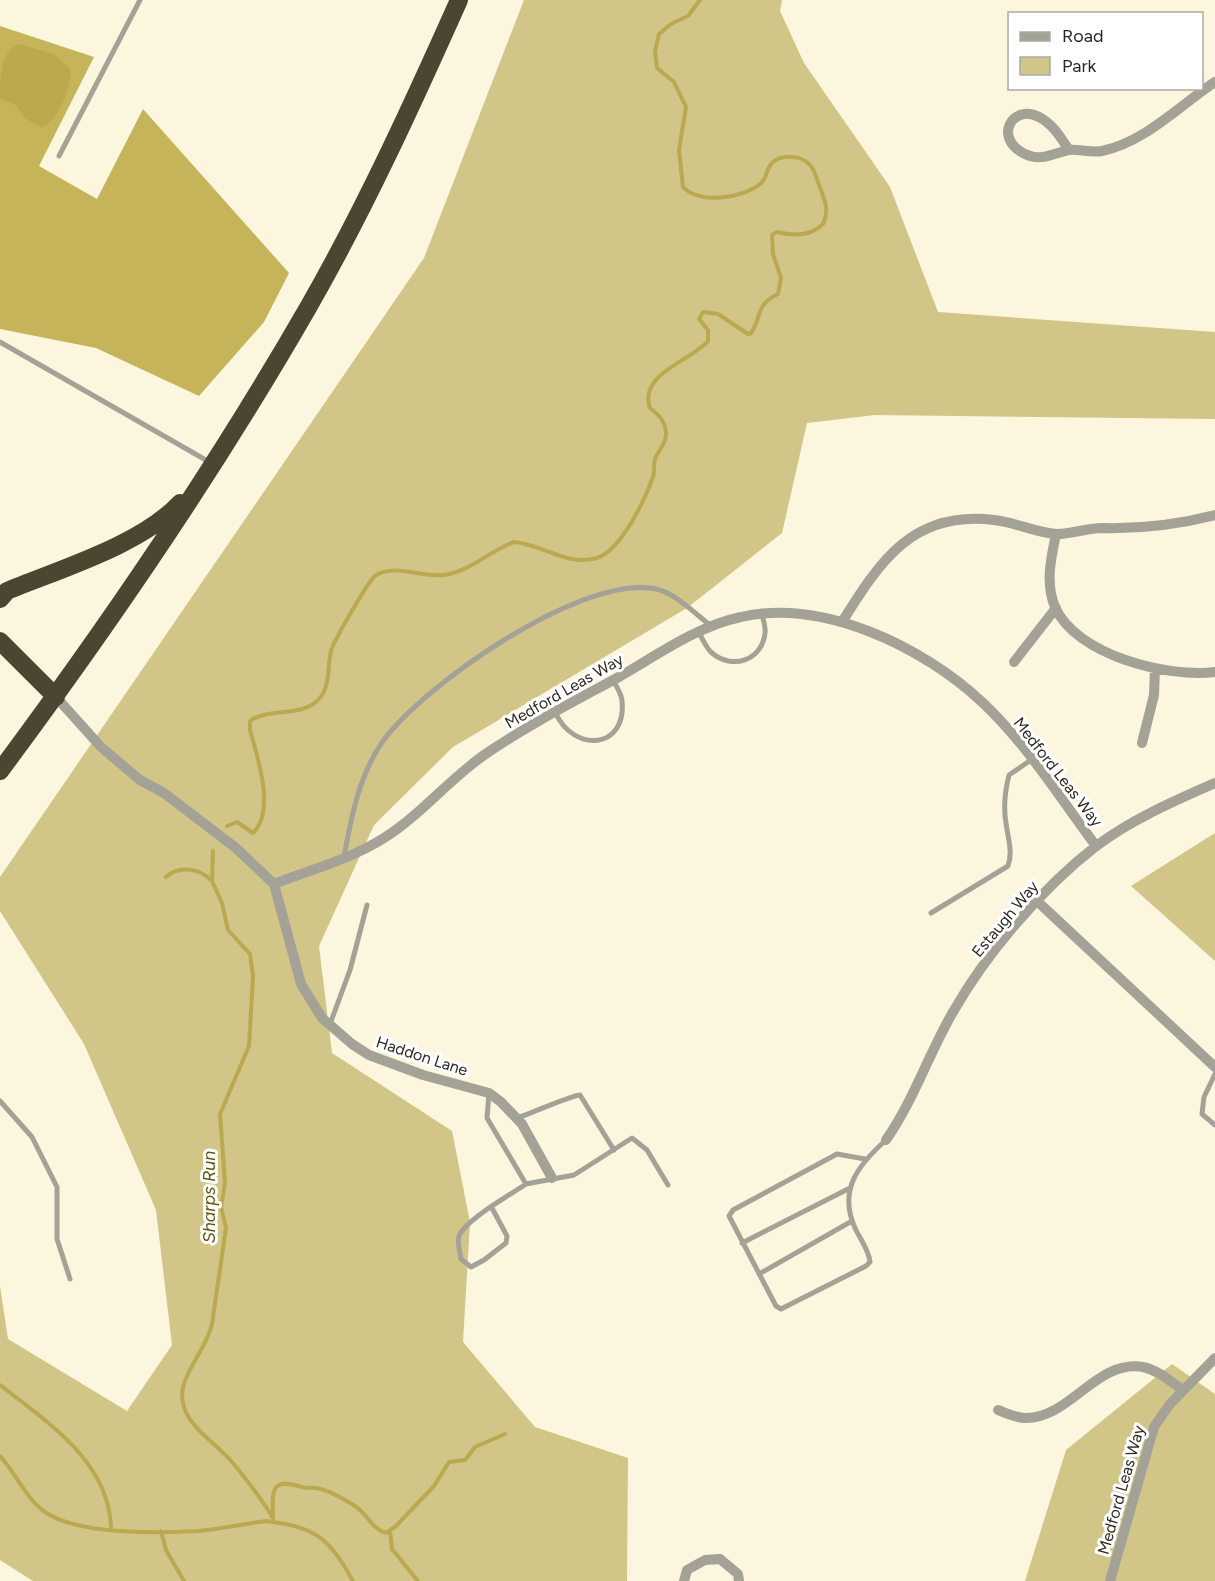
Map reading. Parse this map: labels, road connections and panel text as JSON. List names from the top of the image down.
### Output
{
  "streets": {
    "street": ["Medford Leas Way", "Estaugh Way", "Haddon Lane"]
  },
  "crossings": [
    ["Medford Leas Way", "Estaugh Way"],
    ["Medford Leas Way", "Haddon Lane"]
  ],
  "water": ["Sharps Run"],
  "legend": ["Road", "Park"]
}
